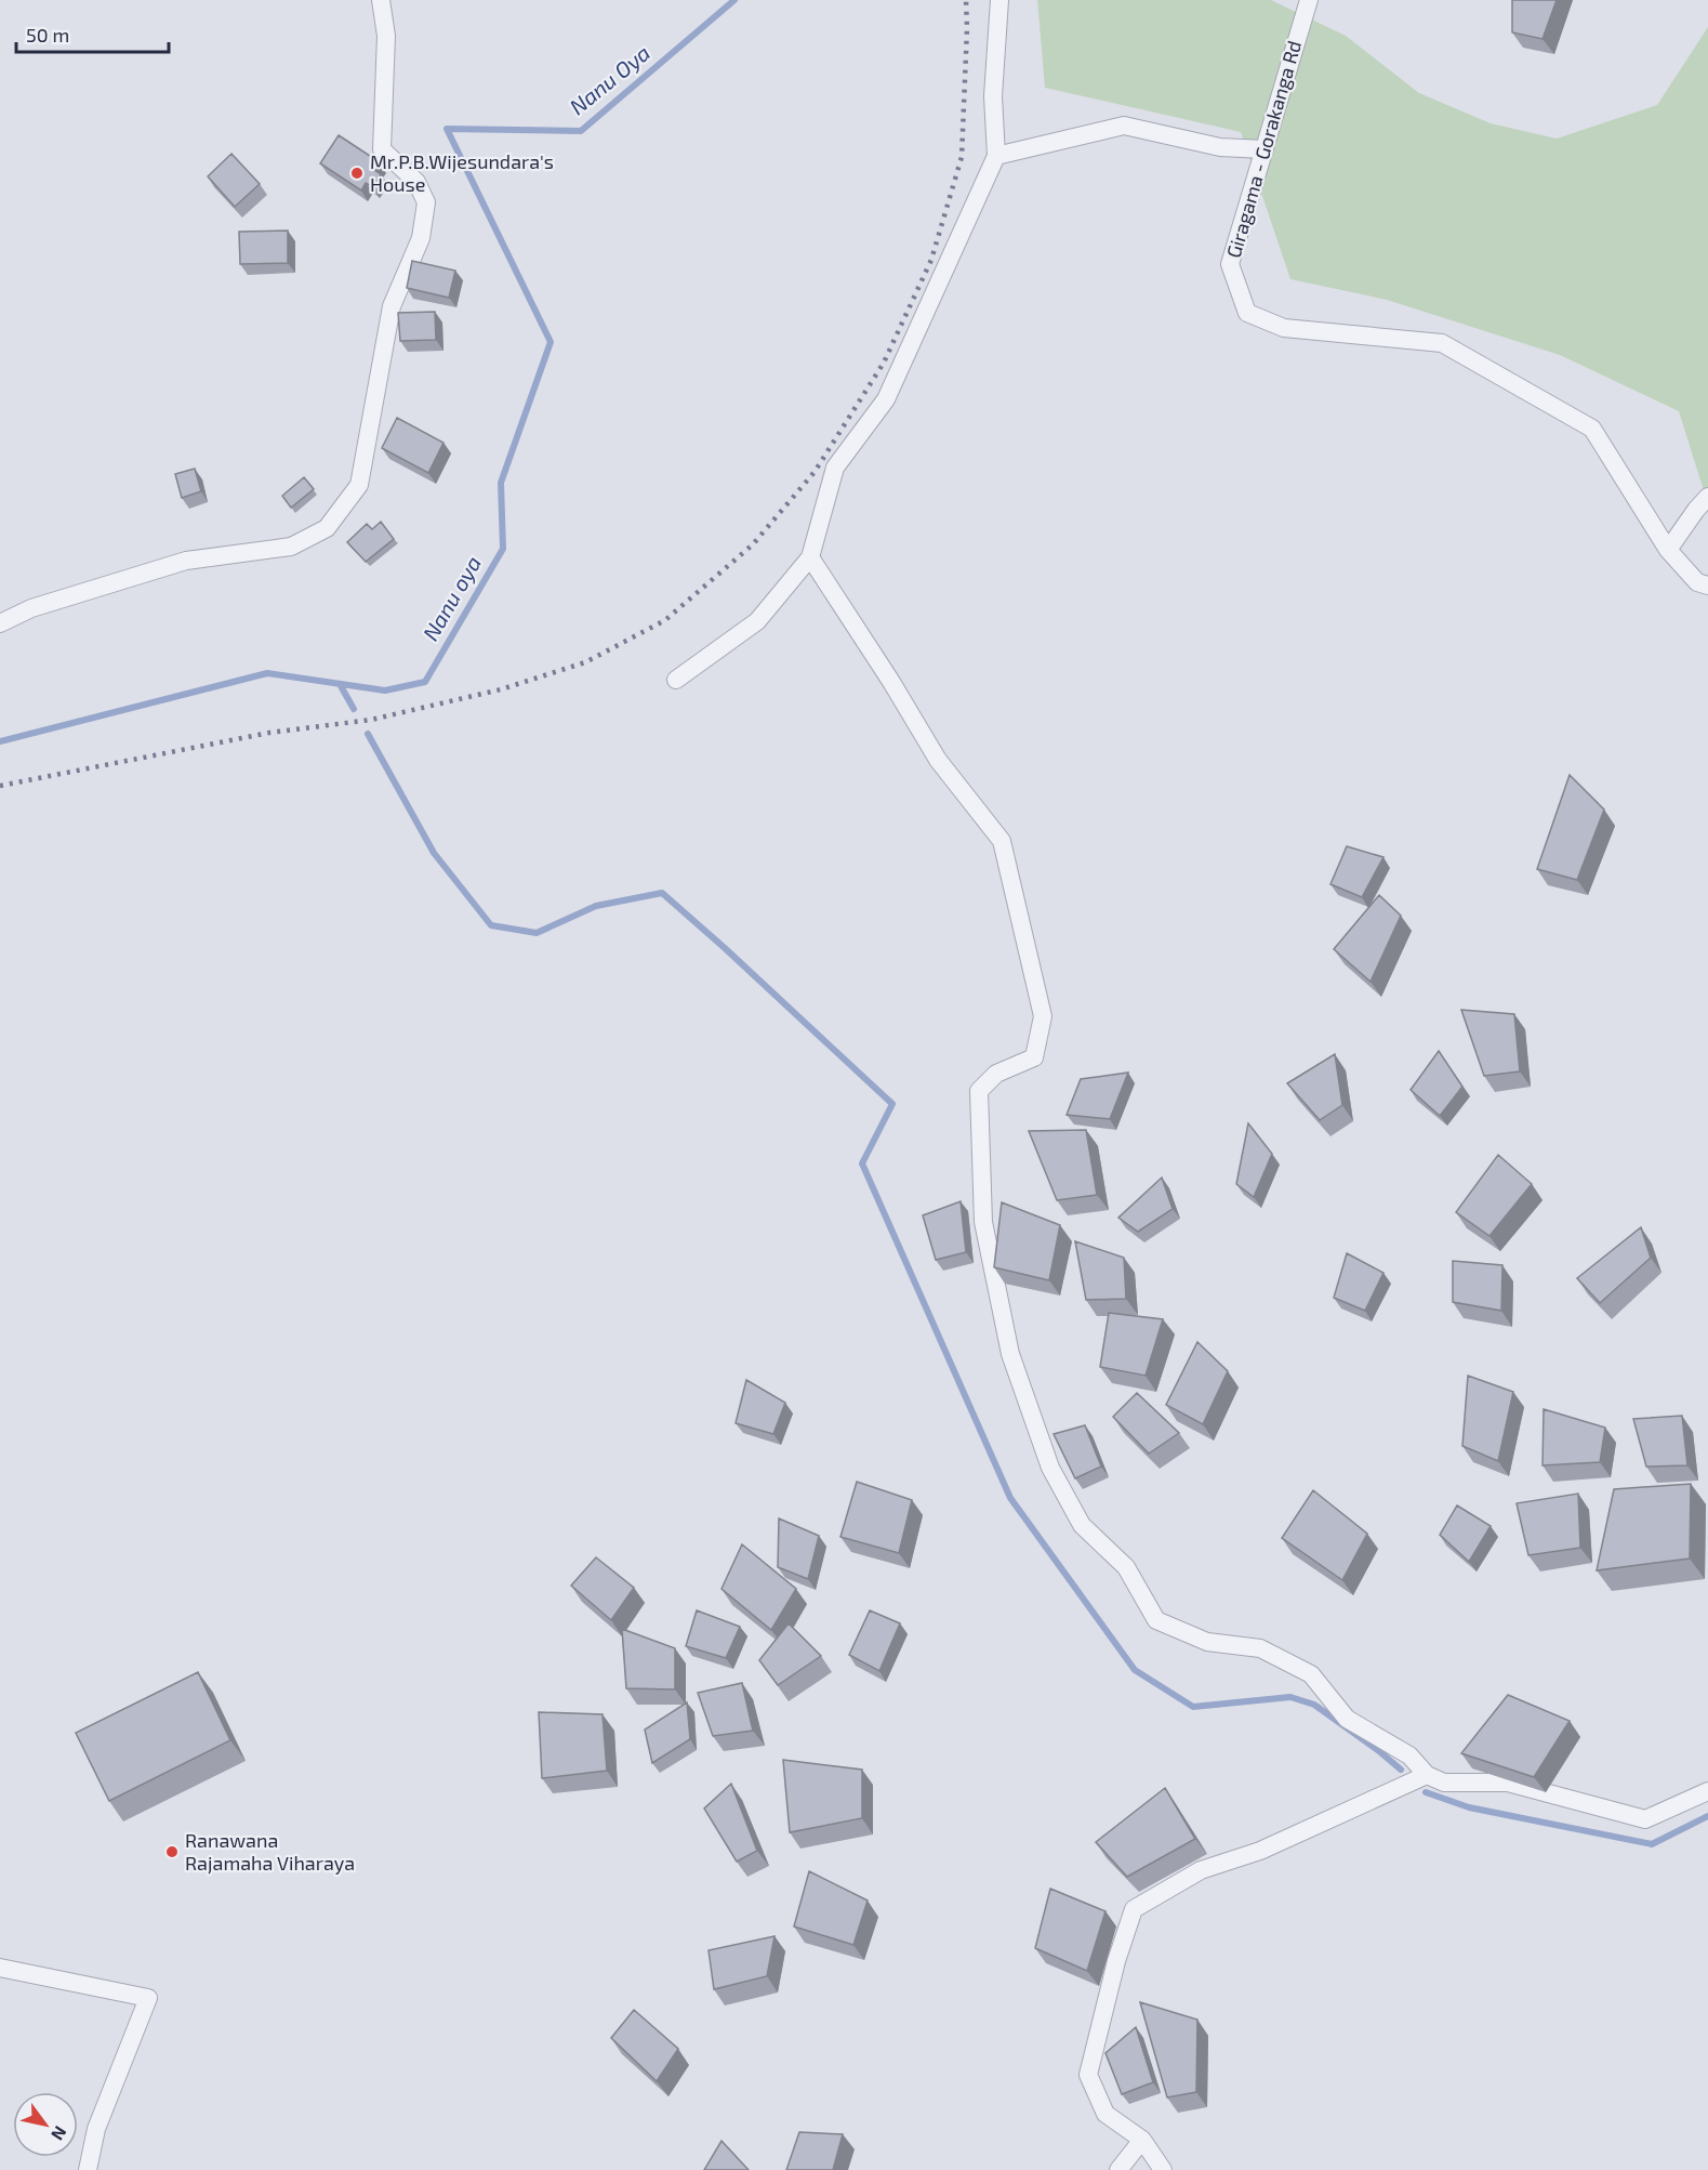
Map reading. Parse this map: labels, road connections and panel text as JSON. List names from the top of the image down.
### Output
{
  "streets": {
    "street": ["Giragama - Gorakanga Rd"]
  },
  "water": ["Nanu Oya", "Nanu oya"],
  "places": ["Mr.P.B.Wijesundara's House", "Ranawana Rajamaha Viharaya"],
  "scale_bar": "50 m",
  "north": "bottom right"
}
